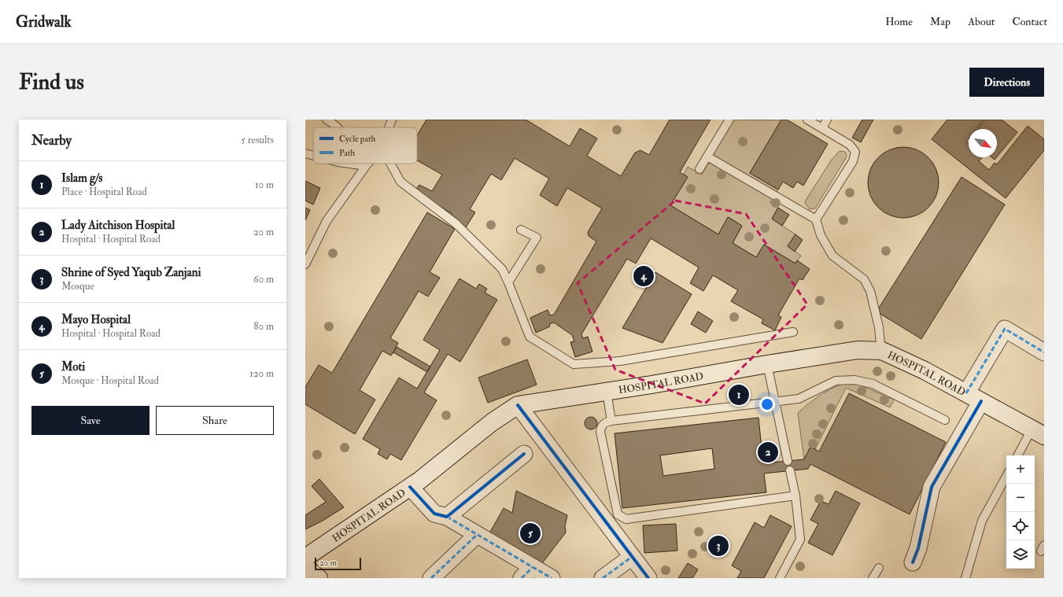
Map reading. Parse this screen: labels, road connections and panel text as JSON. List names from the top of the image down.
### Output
{
  "streets": {
    "main road": ["HOSPITAL ROAD"]
  },
  "legend": ["Cycle path", "Path"],
  "scale_bar": "20 m",
  "north": "bottom right",
  "page": {
    "header": "Gridwalk",
    "nav": [
      "Home",
      "Map",
      "About",
      "Contact"
    ],
    "buttons": [
      "Directions",
      ["Save", "Share"]
    ],
    "title": "Find us",
    "heading": ["Nearby", "5 results"],
    "list": [
      {
        "mark": "1",
        "name": "Islam g/s",
        "note": "Place · Hospital Road",
        "value": "10 m"
      },
      {
        "mark": "2",
        "name": "Lady Aitchison Hospital",
        "note": "Hospital · Hospital Road",
        "value": "20 m"
      },
      {
        "mark": "3",
        "name": "Shrine of Syed Yaqub Zanjani",
        "note": "Mosque",
        "value": "60 m"
      },
      {
        "mark": "4",
        "name": "Mayo Hospital",
        "note": "Hospital · Hospital Road",
        "value": "80 m"
      },
      {
        "mark": "5",
        "name": "Moti",
        "note": "Mosque · Hospital Road",
        "value": "120 m"
      }
    ],
    "pins": [
      "4",
      "1",
      "2",
      "5",
      "3"
    ],
    "map_buttons": ["+", "−"],
    "scale": "20 m"
  }
}
